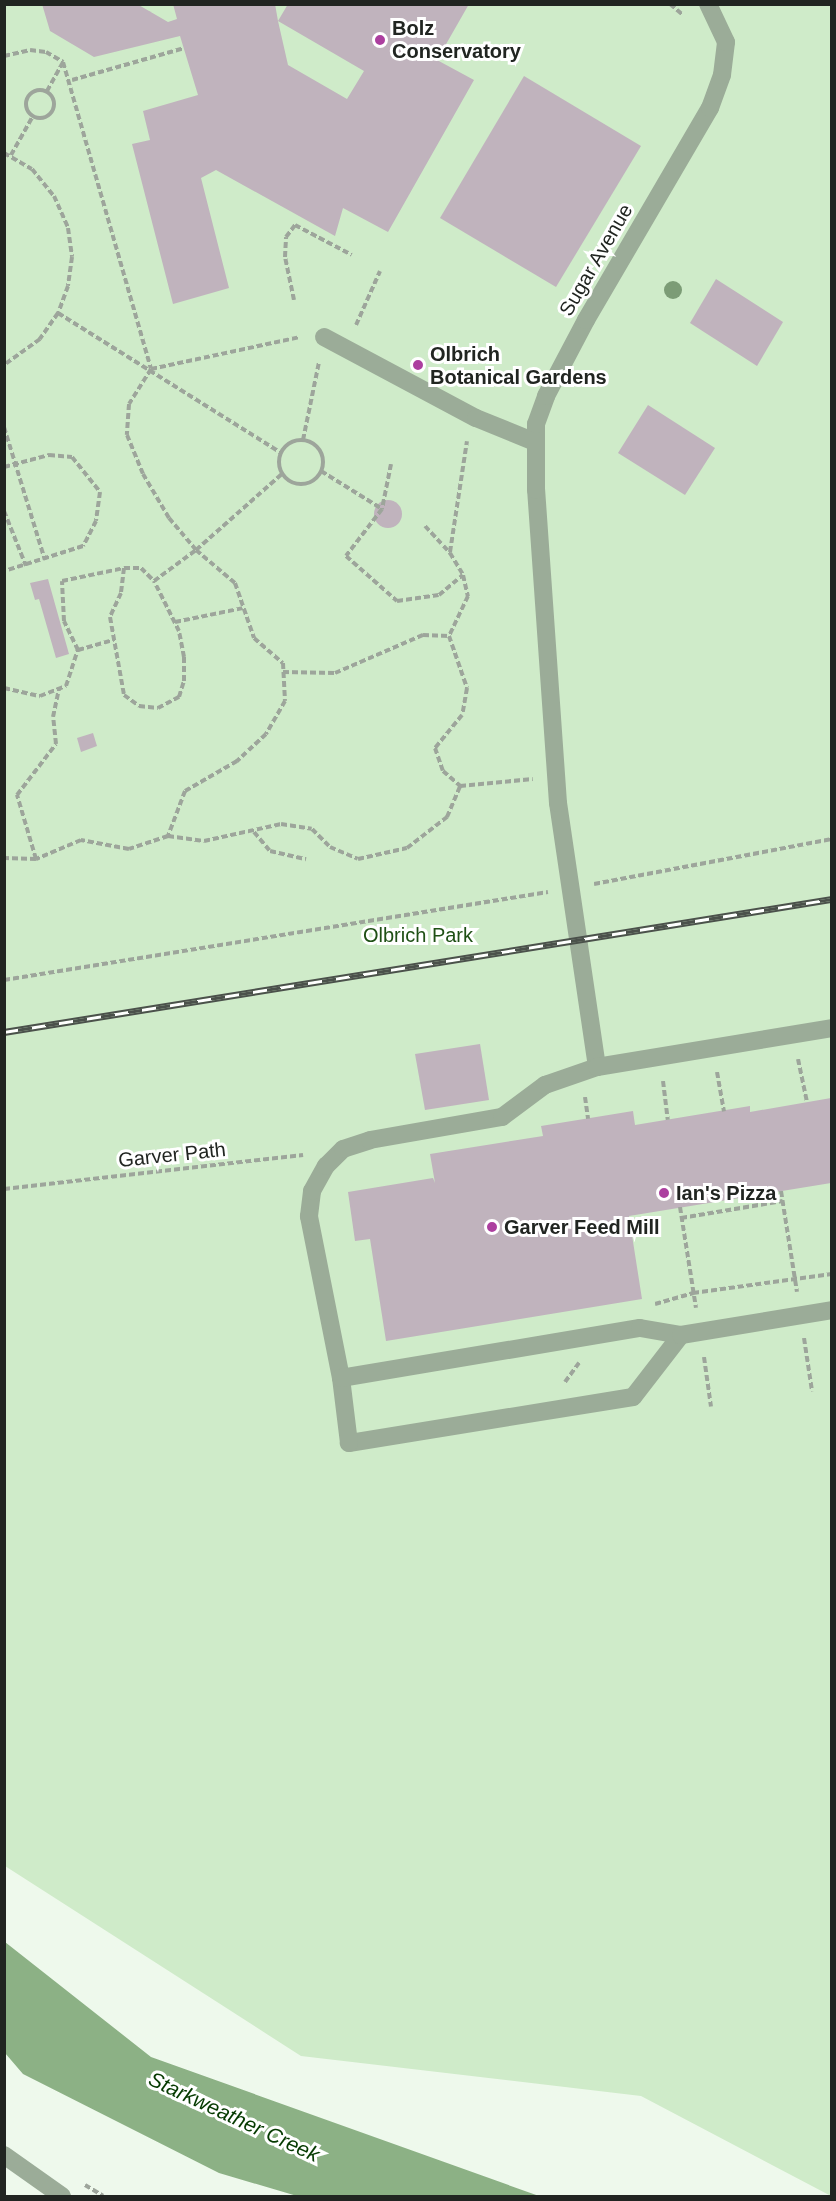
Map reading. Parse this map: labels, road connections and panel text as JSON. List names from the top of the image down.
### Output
{
  "streets": {
    "street": ["Sugar Avenue"],
    "path": ["Garver Path"]
  },
  "water": ["Starkweather Creek"],
  "parks": ["Olbrich Park"],
  "places": [
    "Bolz Conservatory",
    "Olbrich Botanical Gardens",
    "Ian's Pizza",
    "Garver Feed Mill"
  ]
}
